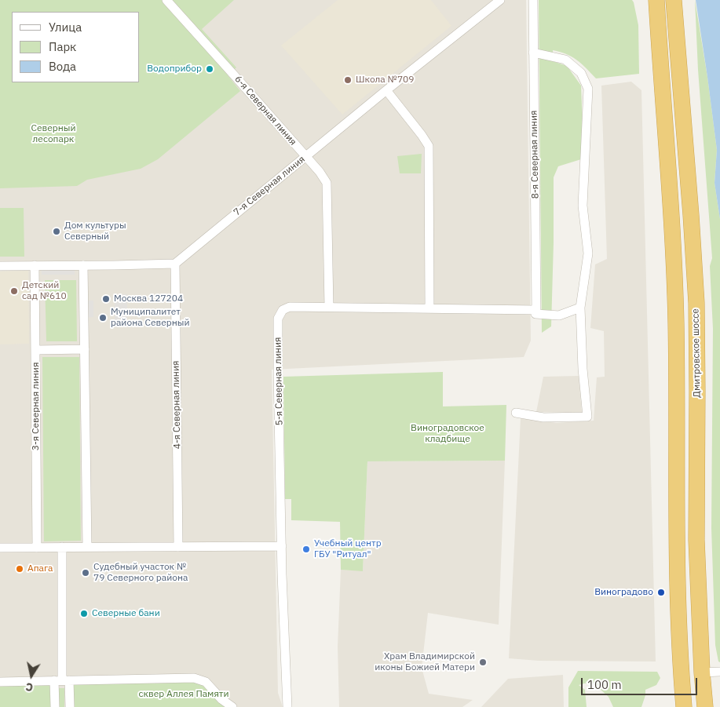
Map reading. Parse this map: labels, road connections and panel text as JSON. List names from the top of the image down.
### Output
{
  "streets": {
    "highway": ["Дмитровское шоссе"],
    "street": [
      "6-я Северная линия",
      "8-я Северная линия",
      "7-я Северная линия",
      "5-я Северная линия",
      "4-я Северная линия",
      "3-я Северная линия"
    ]
  },
  "crossings": [
    ["6-я Северная линия", "7-я Северная линия"],
    ["6-я Северная линия", "5-я Северная линия"],
    ["8-я Северная линия", "5-я Северная линия"],
    ["7-я Северная линия", "4-я Северная линия"]
  ],
  "parks": ["Северный лесопарк", "Виноградовское кладбище", "сквер Аллея Памяти"],
  "places": [
    "Водоприбор",
    "Школа №709",
    "Дом культуры Северный",
    "Детский сад №610",
    "Москва 127204",
    "Муниципалитет района Северный",
    "Учебный центр ГБУ \"Ритуал\"",
    "Апага",
    "Судебный участок № 79 Северного района",
    "Виноградово",
    "Северные бани",
    "Храм Владимирской иконы Божией Матери"
  ],
  "legend": ["Улица", "Парк", "Вода"],
  "scale_bar": "100 m",
  "north": "bottom"
}
